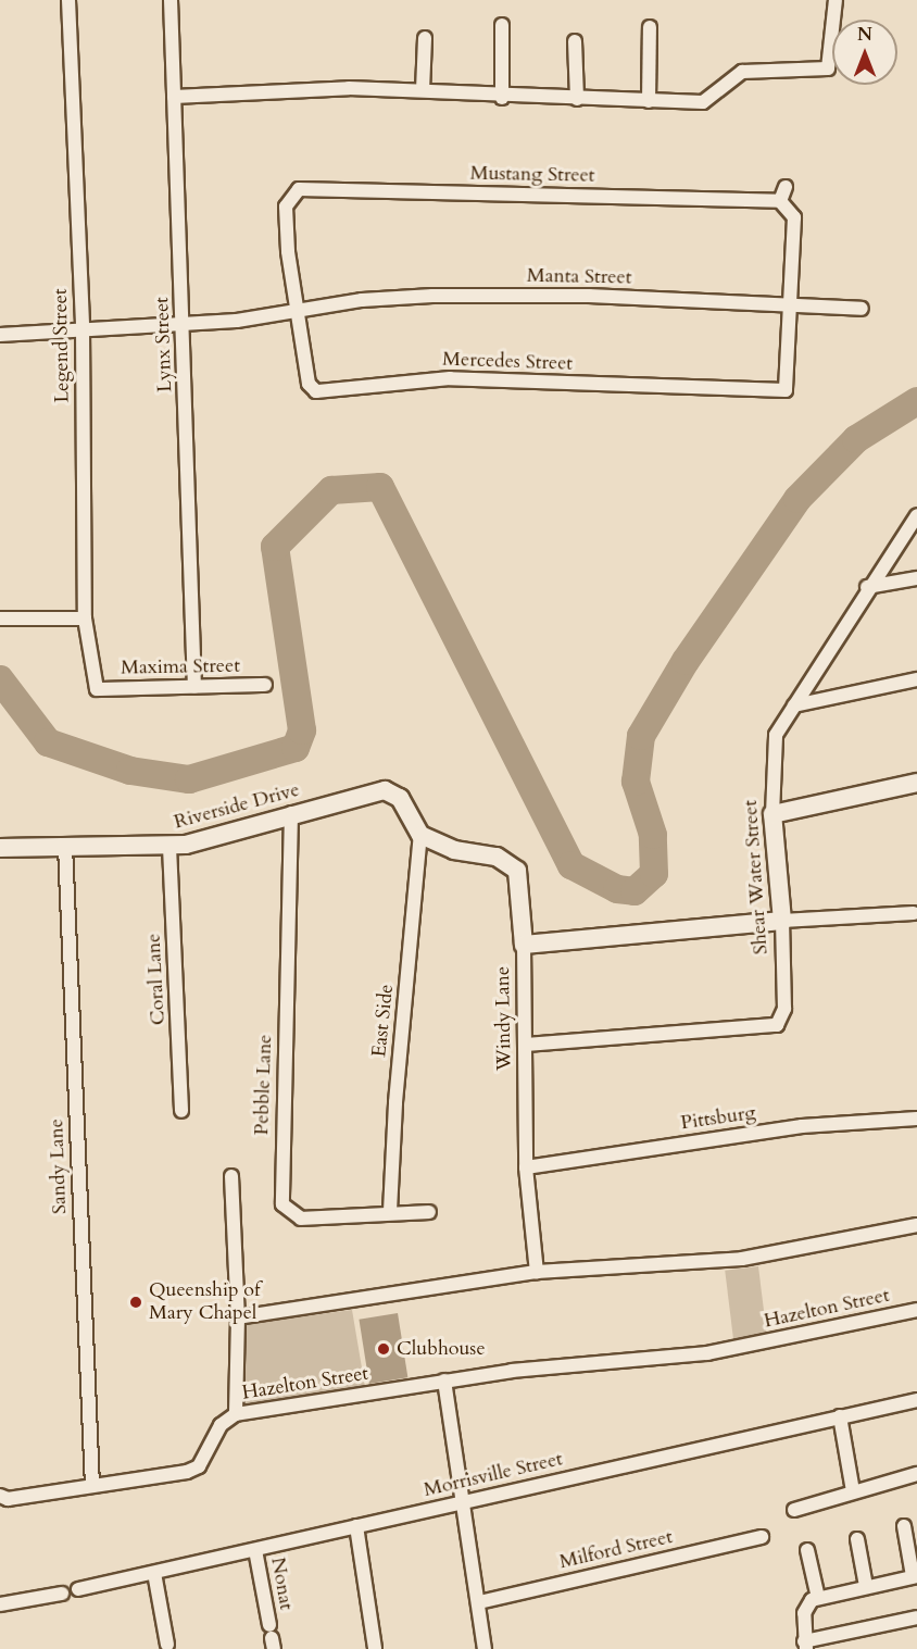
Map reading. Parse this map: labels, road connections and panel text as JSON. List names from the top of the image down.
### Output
{
  "streets": {
    "street": [
      "Mustang Street",
      "Manta Street",
      "Lynx Street",
      "Legend Street",
      "Mercedes Street",
      "Maxima Street",
      "Riverside Drive",
      "Shear Water Street",
      "Coral Lane",
      "Windy Lane",
      "East Side",
      "Pebble Lane",
      "Pittsburg",
      "Sandy Lane",
      "Hazelton Street",
      "Morrisville Street",
      "Milford Street",
      "Nonat"
    ]
  },
  "crossings": [
    ["Mustang Street", "Manta Street"],
    ["Mustang Street", "Mercedes Street"],
    ["Manta Street", "Lynx Street"],
    ["Manta Street", "Legend Street"],
    ["Manta Street", "Mercedes Street"],
    ["Lynx Street", "Maxima Street"],
    ["Legend Street", "Maxima Street"],
    ["Riverside Drive", "Coral Lane"],
    ["Riverside Drive", "Windy Lane"],
    ["Riverside Drive", "East Side"],
    ["Riverside Drive", "Pebble Lane"],
    ["Riverside Drive", "Sandy Lane"],
    ["Shear Water Street", "Windy Lane"],
    ["Windy Lane", "East Side"],
    ["Windy Lane", "Pittsburg"],
    ["East Side", "Pebble Lane"],
    ["Sandy Lane", "Hazelton Street"],
    ["Morrisville Street", "Nonat"]
  ],
  "places": ["Queenship of Mary Chapel", "Clubhouse"],
  "north": "top"
}
